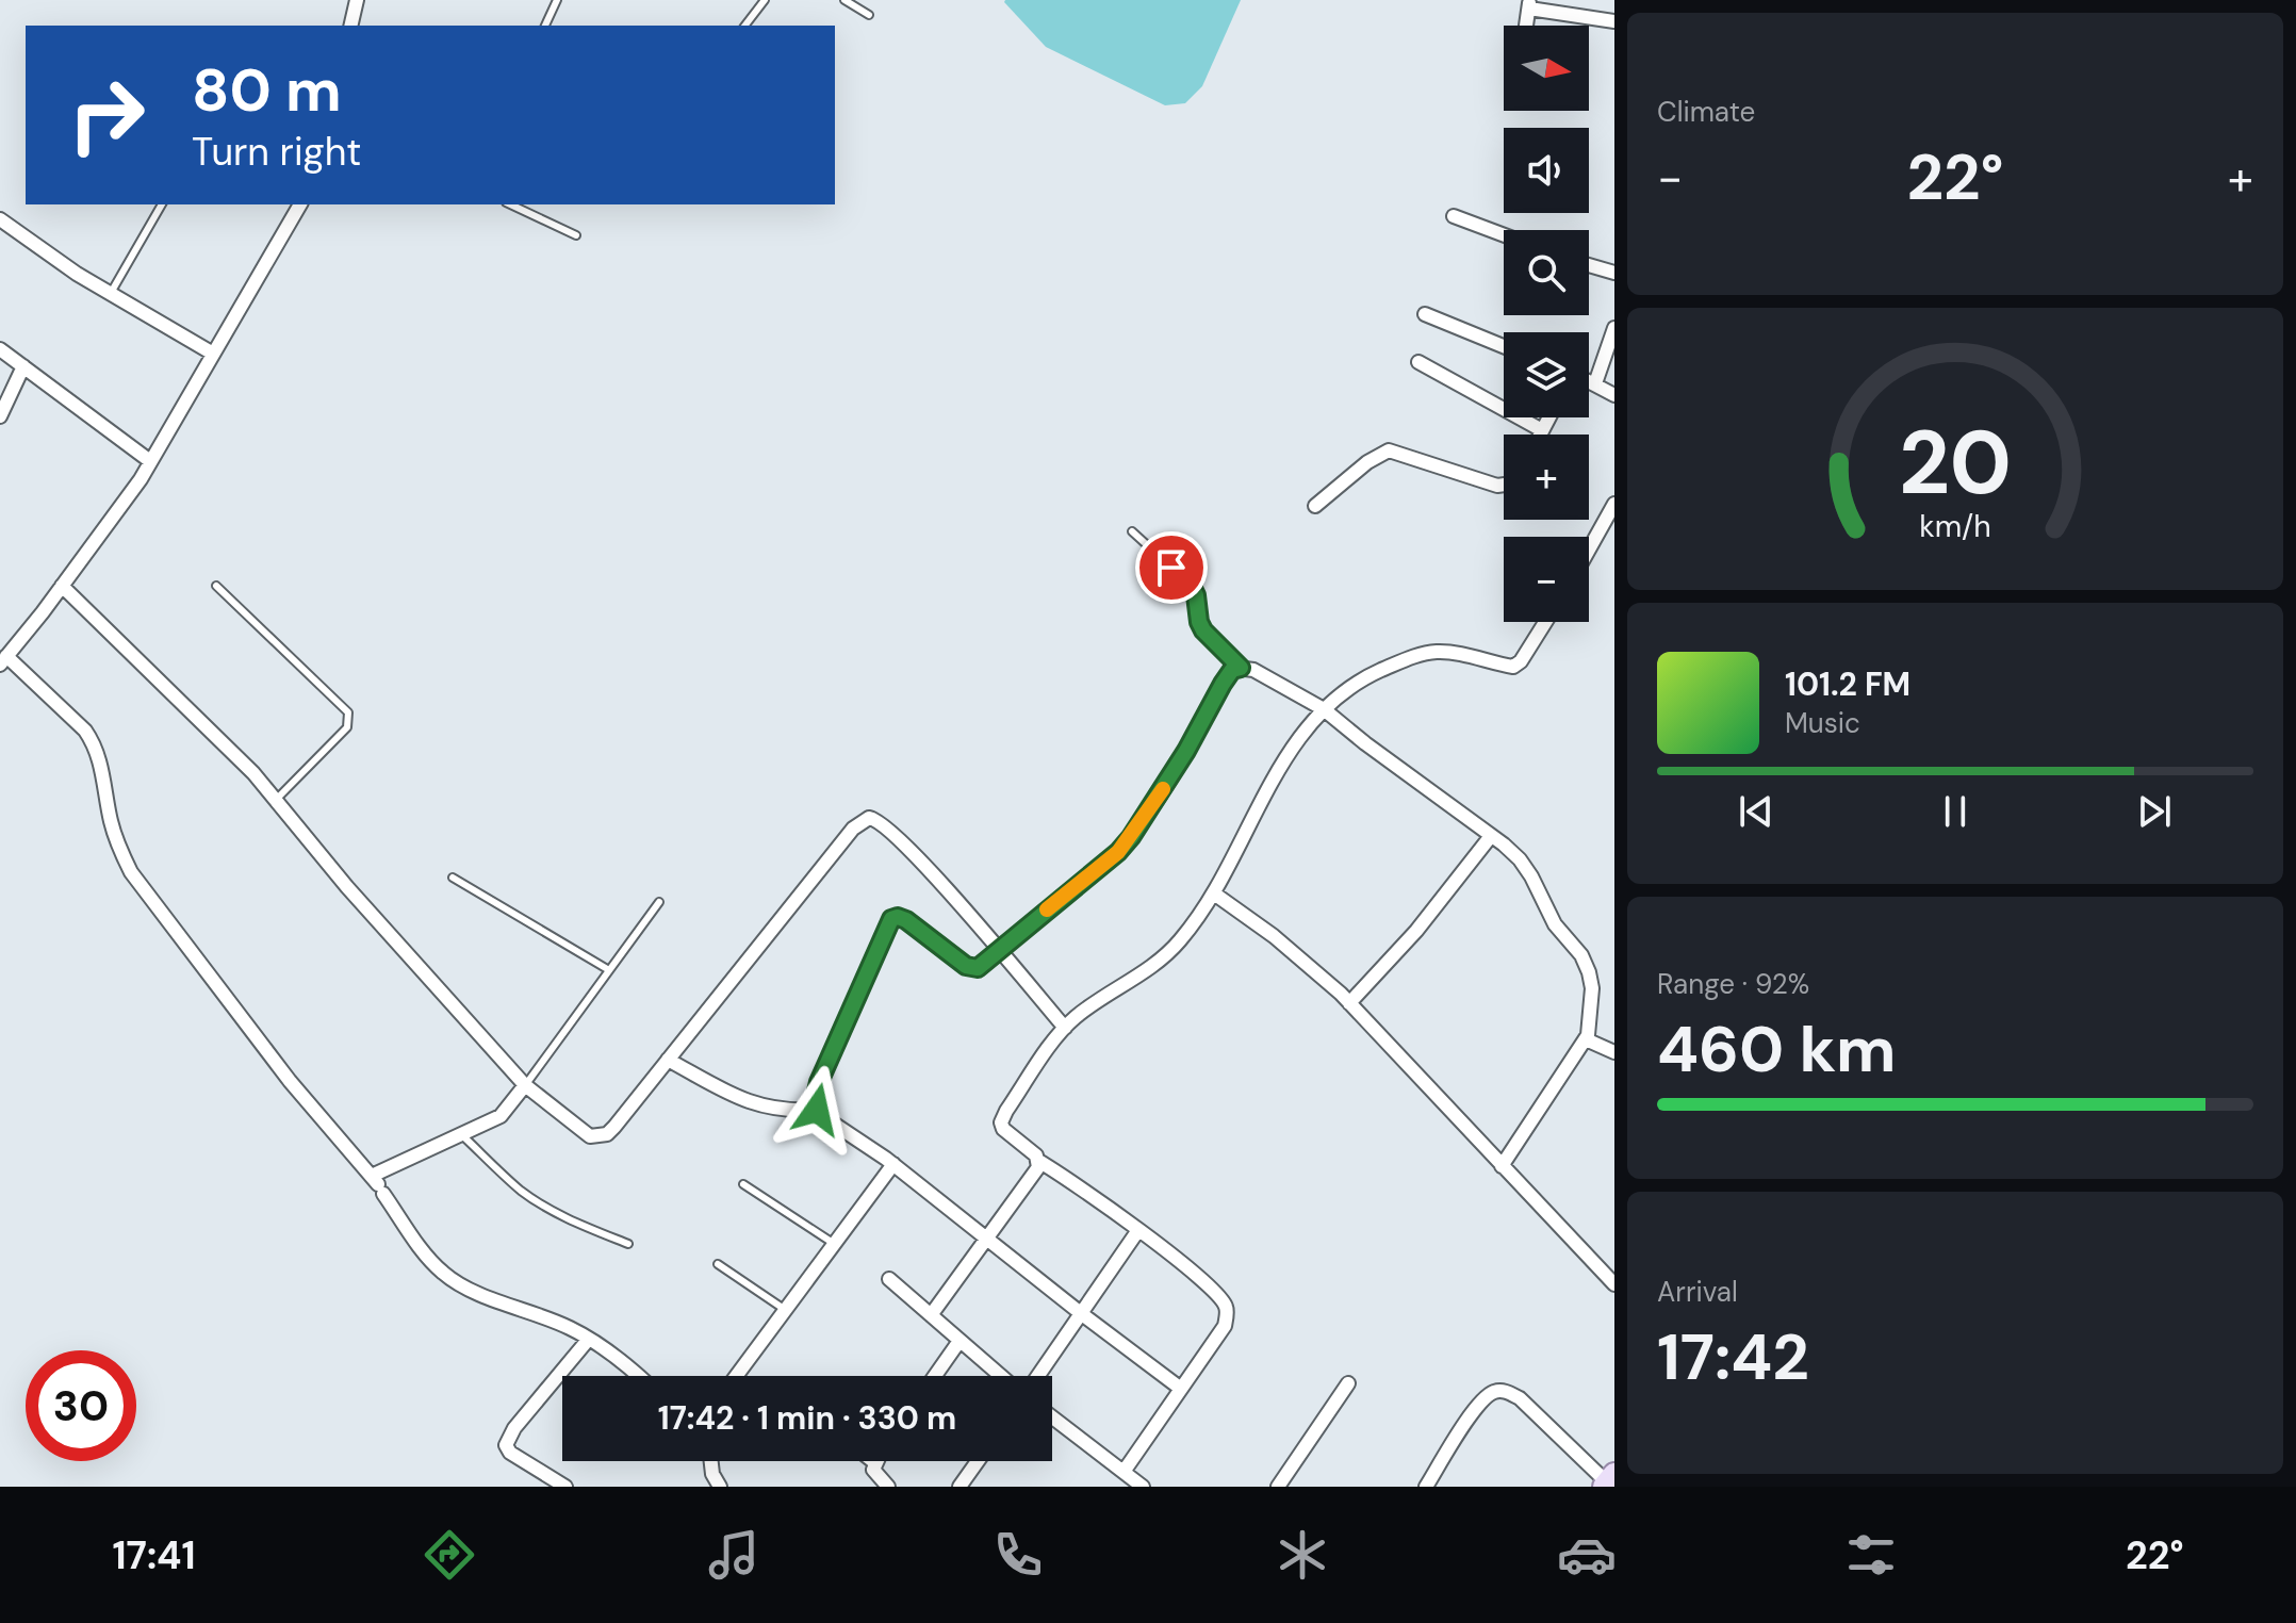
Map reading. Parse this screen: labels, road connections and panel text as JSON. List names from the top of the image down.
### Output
{
  "north": "right",
  "page": {
    "tile": [
      "Climate",
      ["Range · 92%", "460 km"],
      ["Arrival", "17:42"]
    ],
    "map_buttons": ["+", "−"],
    "turn": ["80 m", "Turn right"],
    "heat": ["−", "22°", "+"],
    "song": ["101.2 FM", "Music"],
    "limit": "30",
    "trip": "17:42 · 1 min · 330 m",
    "tabs": ["17:41", "22°"],
    "gauge": ["20", "km/h"]
  }
}
